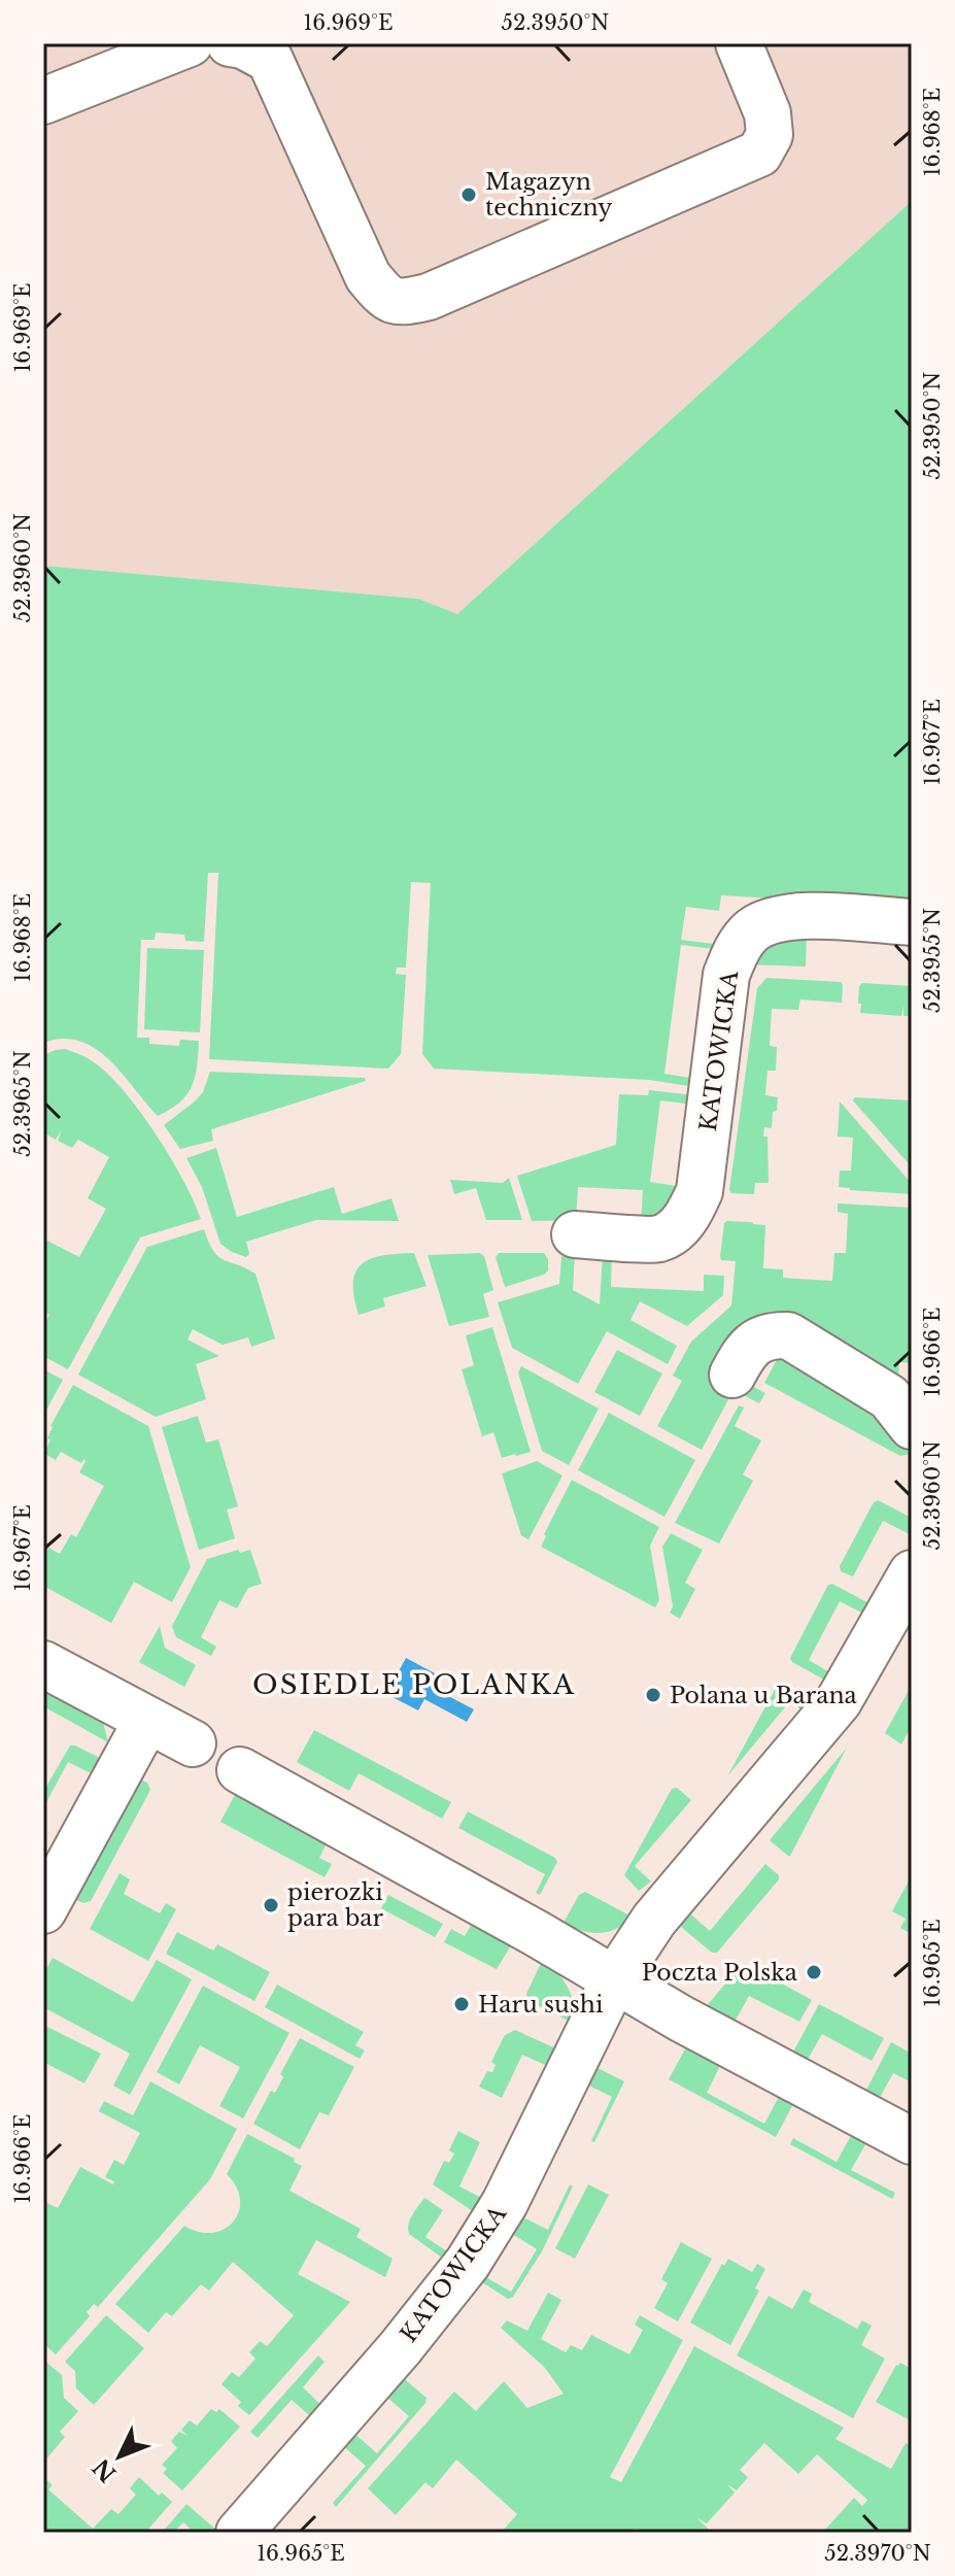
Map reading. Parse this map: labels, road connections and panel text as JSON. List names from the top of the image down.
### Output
{
  "streets": {
    "street": ["KATOWICKA"]
  },
  "districts": ["OSIEDLE POLANKA"],
  "places": [
    "Magazyn techniczny",
    "Polana u Barana",
    "pierozki para bar",
    "Poczta Polska",
    "Haru sushi"
  ],
  "north": "bottom left",
  "coordinates": [
    "16.969°E",
    "52.3950°N",
    "16.968°E",
    "52.3960°N",
    "16.967°E",
    "52.3955°N",
    "52.3965°N",
    "16.966°E",
    "16.965°E",
    "52.3970°N"
  ]
}
